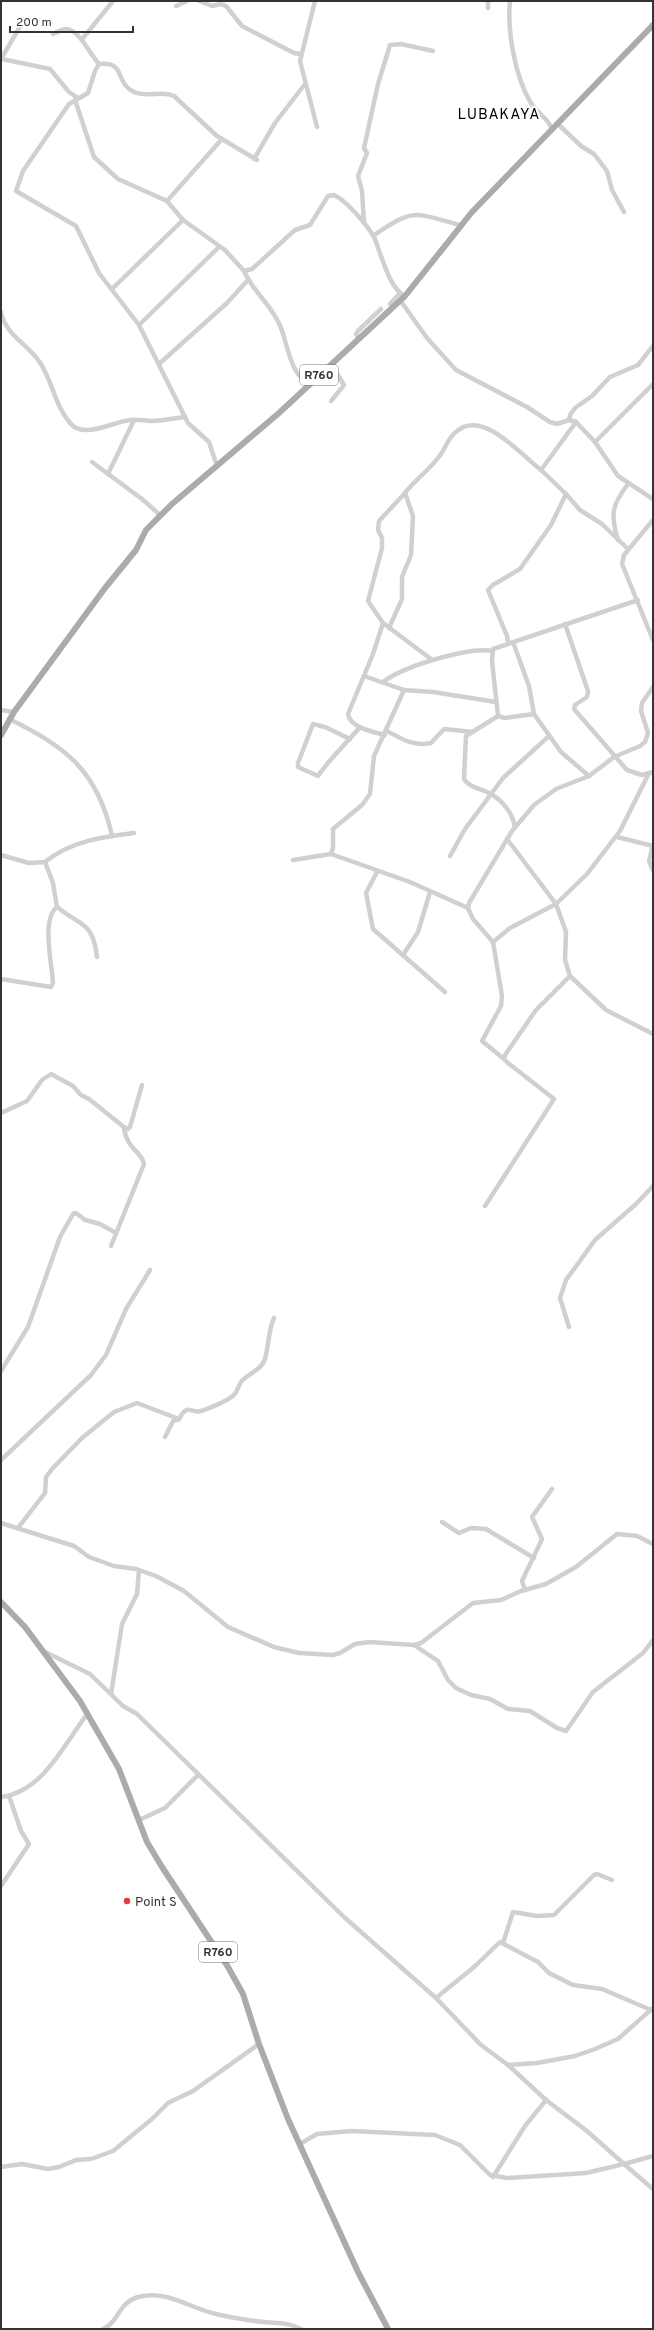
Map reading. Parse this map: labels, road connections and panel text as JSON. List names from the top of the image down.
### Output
{
  "streets": {
    "main road": ["R760"]
  },
  "districts": ["LUBAKAYA"],
  "places": ["Point S"],
  "scale_bar": "200 m"
}
